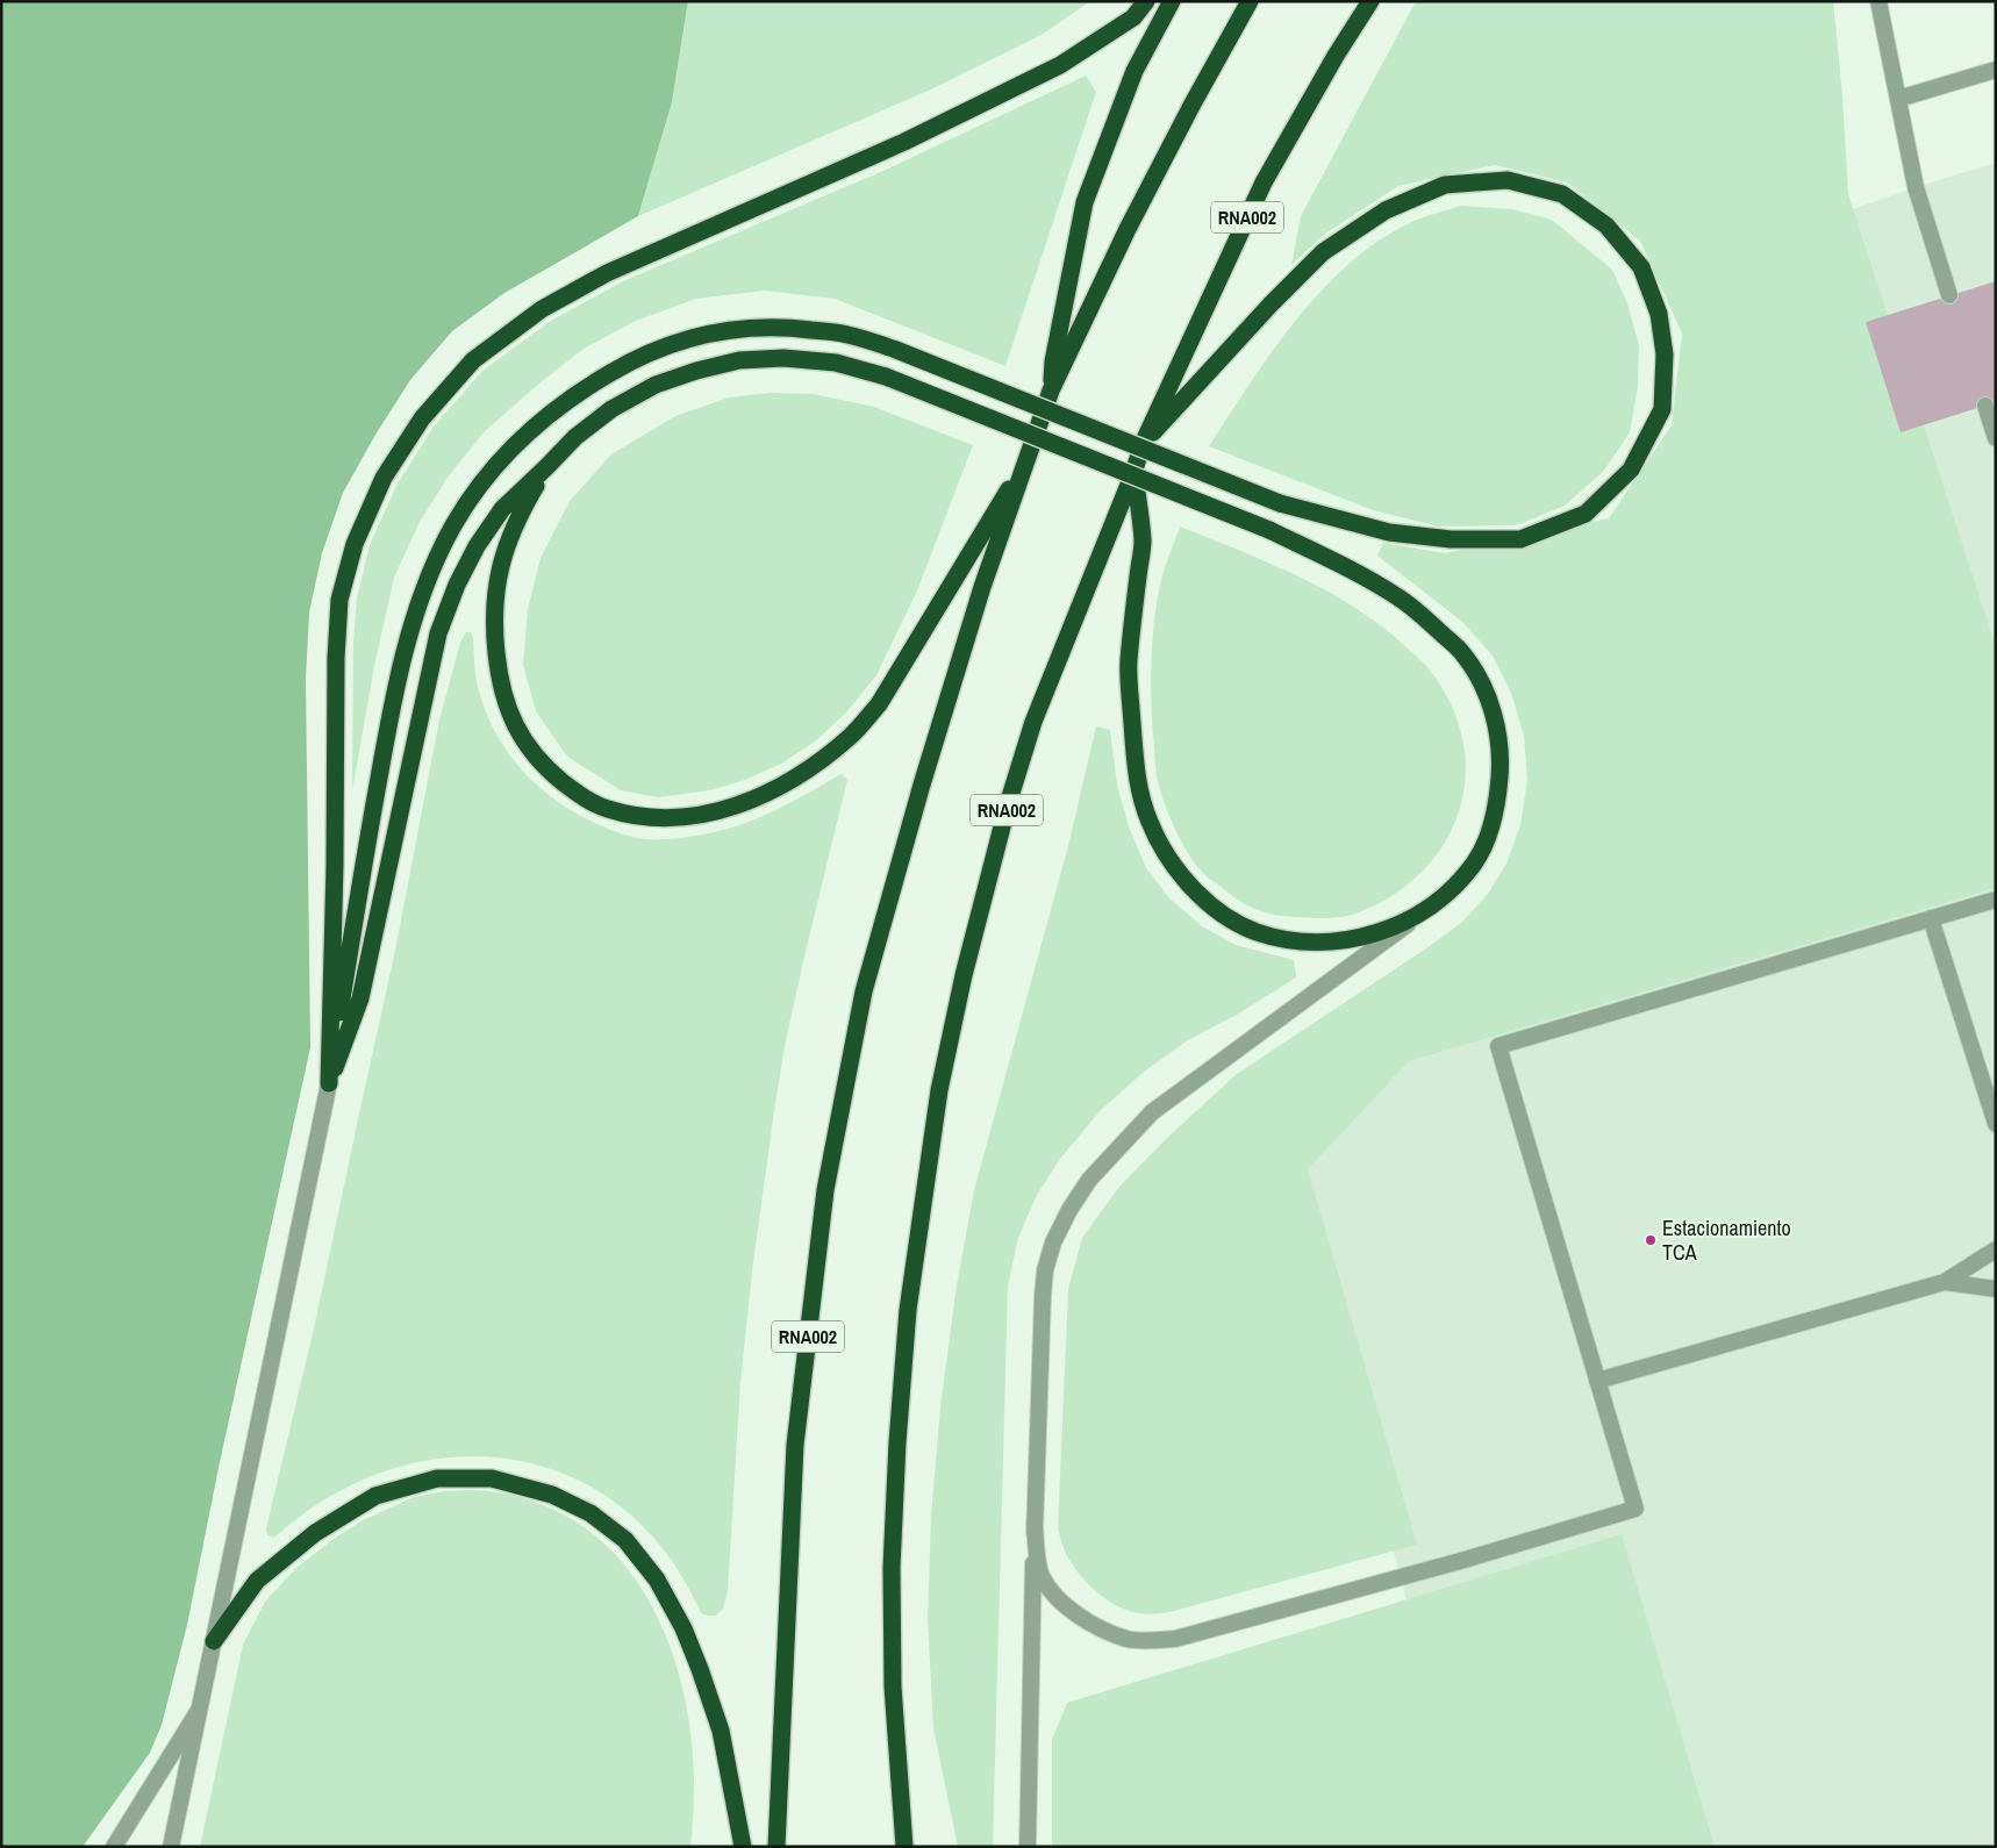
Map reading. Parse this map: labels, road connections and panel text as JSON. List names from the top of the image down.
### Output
{
  "streets": {
    "highway": ["RNA002"]
  },
  "places": ["Estacionamiento TCA"]
}
